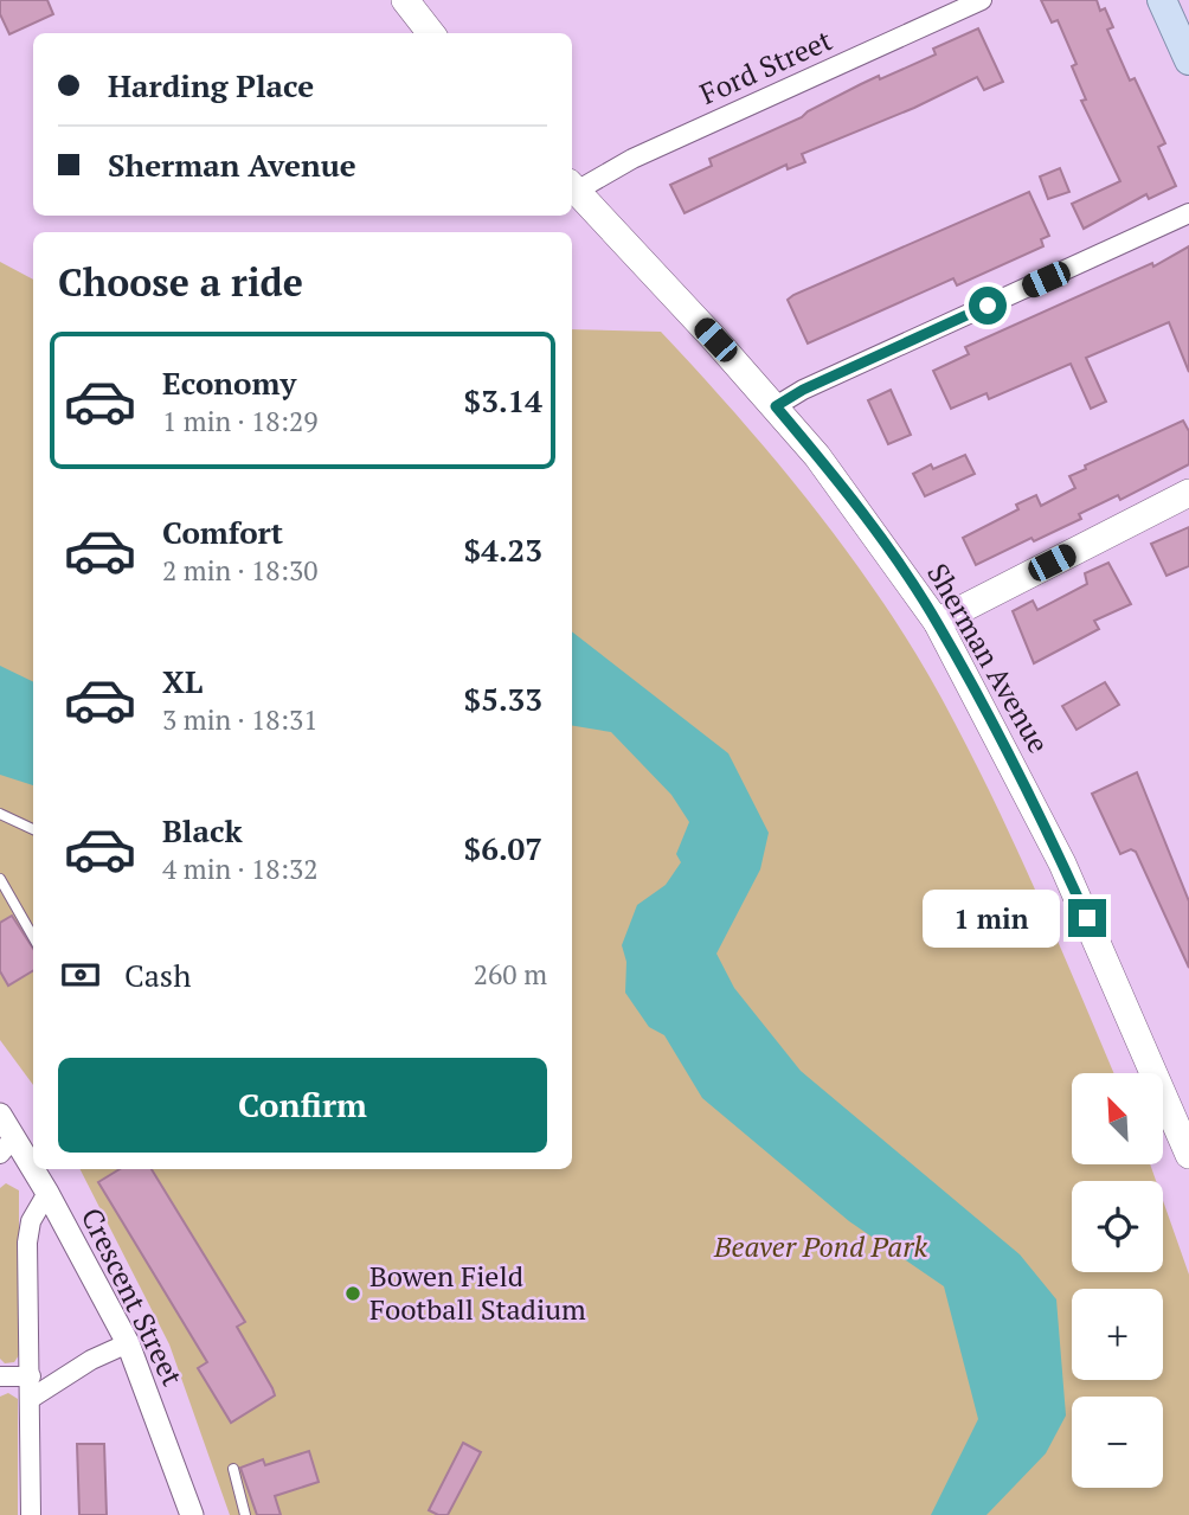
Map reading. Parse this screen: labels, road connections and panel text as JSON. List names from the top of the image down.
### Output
{
  "streets": {
    "main road": ["Sherman Avenue"],
    "street": ["Ford Street", "Crescent Street"]
  },
  "crossings": [
    ["Ford Street", "Sherman Avenue"]
  ],
  "parks": ["Beaver Pond Park"],
  "places": ["Bowen Field Football Stadium"],
  "north": "top left",
  "page": {
    "banner": ["Harding Place", "Sherman Avenue"],
    "heading": "Choose a ride",
    "list": [
      {
        "name": "Economy",
        "note": "1 min · 18:29",
        "value": "$3.14"
      },
      {
        "name": "Comfort",
        "note": "2 min · 18:30",
        "value": "$4.23"
      },
      {
        "name": "XL",
        "note": "3 min · 18:31",
        "value": "$5.33"
      },
      {
        "name": "Black",
        "note": "4 min · 18:32",
        "value": "$6.07"
      }
    ],
    "bubble": "1 min",
    "pay": ["Cash", "260 m"],
    "buttons": "Confirm",
    "map_buttons": ["+", "−"]
  }
}
